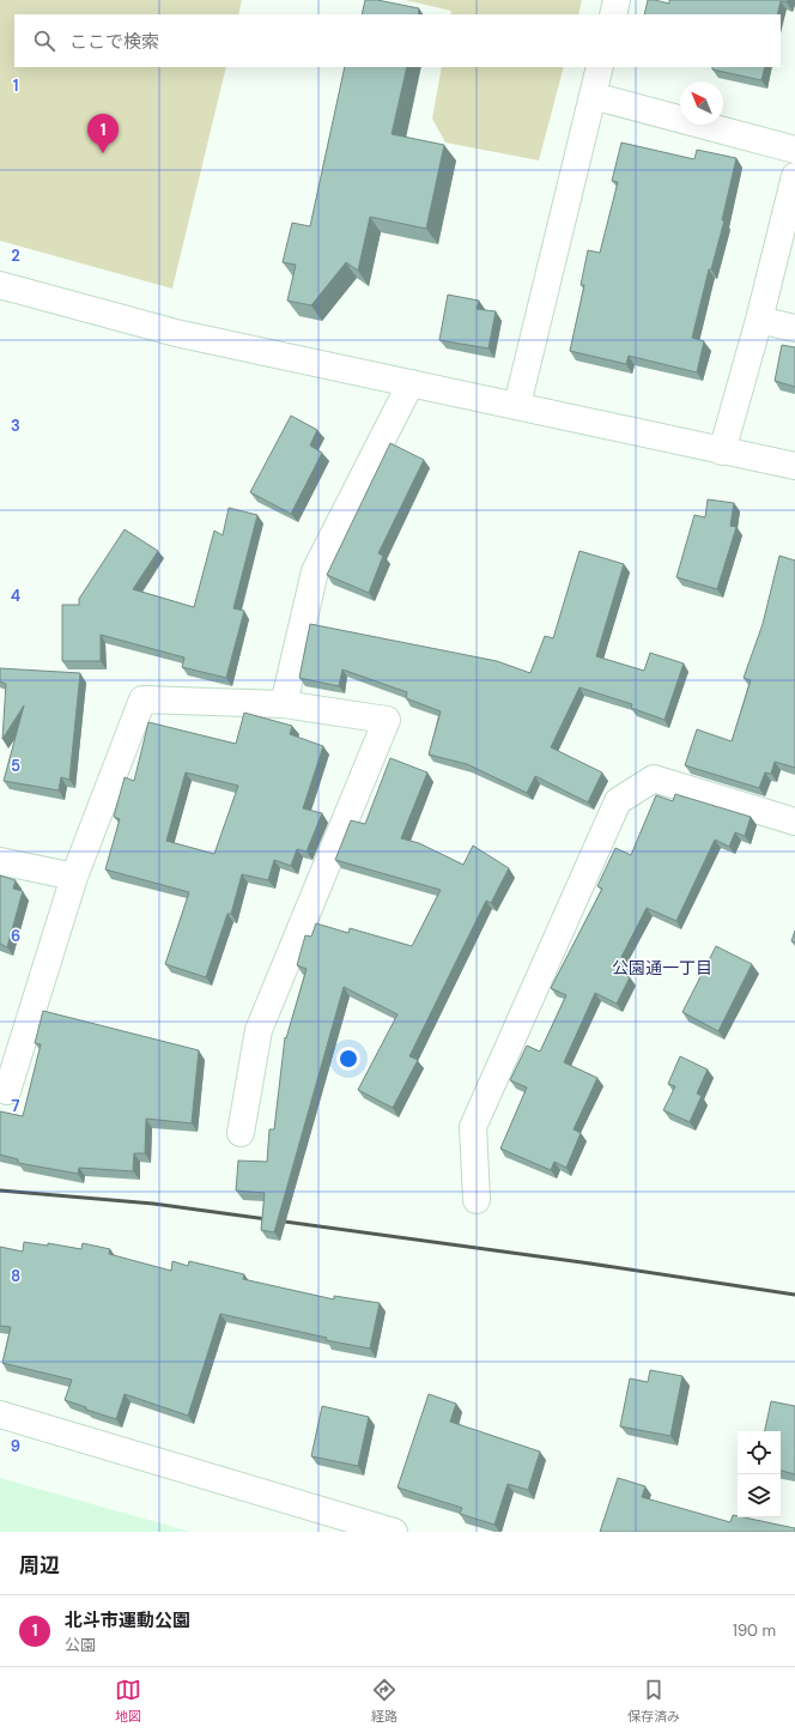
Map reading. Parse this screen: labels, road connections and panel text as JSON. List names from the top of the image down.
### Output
{
  "districts": ["公園通一丁目"],
  "north": "top left",
  "page": {
    "search": "ここで検索",
    "pins": "1",
    "heading": "周辺",
    "list": [
      {
        "mark": "1",
        "name": "北斗市運動公園",
        "note": "公園",
        "value": "190 m"
      }
    ],
    "nav": ["地図", "経路", "保存済み"]
  },
  "grid": {
    "rows": [
      "1",
      "2",
      "3",
      "4",
      "5",
      "6",
      "7",
      "8",
      "9"
    ]
  }
}
